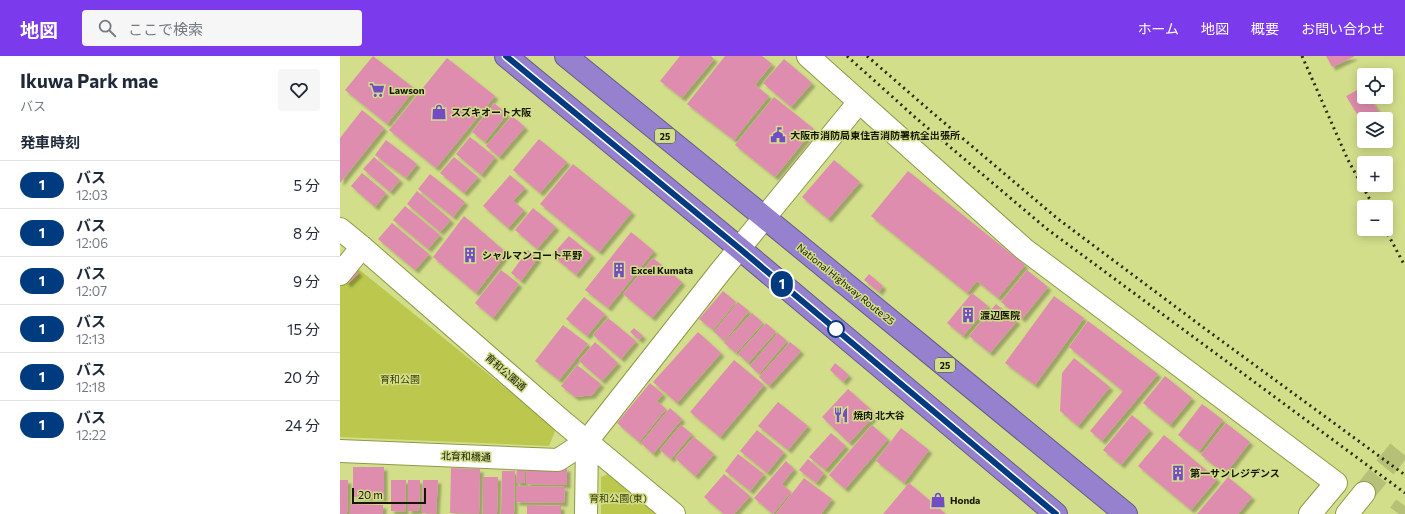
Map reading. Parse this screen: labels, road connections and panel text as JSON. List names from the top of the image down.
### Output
{
  "streets": {
    "highway": ["25", "National Highway Route 25"],
    "street": ["育和公園通", "北育和橋通"]
  },
  "crossings": [
    ["National Highway Route 25", "北育和橋通"],
    ["育和公園通", "北育和橋通"]
  ],
  "parks": ["育和公園", "育和公園(東)"],
  "places": {
    "supermarket": ["Lawson"],
    "shop": ["スズキオート大阪", "Honda"],
    "public building": ["大阪市消防局東住吉消防署杭全出張所"],
    "building": [
      "シャルマンコート平野",
      "Excel Kumata",
      "渡辺医院",
      "第一サンレジデンス"
    ],
    "restaurant": ["焼肉 北大谷"]
  },
  "lines": ["bus line 1"],
  "scale_bar": "20 m",
  "page": {
    "header": "地図",
    "search": "ここで検索",
    "nav": [
      "ホーム",
      "地図",
      "概要",
      "お問い合わせ"
    ],
    "heading": [
      ["Ikuwa Park mae", "バス"],
      "発車時刻"
    ],
    "on_map": "1",
    "map_buttons": ["+", "−"],
    "list": [
      {
        "mark": "1",
        "name": "バス",
        "note": "12:03",
        "value": "5 分"
      },
      {
        "mark": "1",
        "name": "バス",
        "note": "12:06",
        "value": "8 分"
      },
      {
        "mark": "1",
        "name": "バス",
        "note": "12:07",
        "value": "9 分"
      },
      {
        "mark": "1",
        "name": "バス",
        "note": "12:13",
        "value": "15 分"
      },
      {
        "mark": "1",
        "name": "バス",
        "note": "12:18",
        "value": "20 分"
      },
      {
        "mark": "1",
        "name": "バス",
        "note": "12:22",
        "value": "24 分"
      }
    ],
    "scale": "20 m"
  }
}
